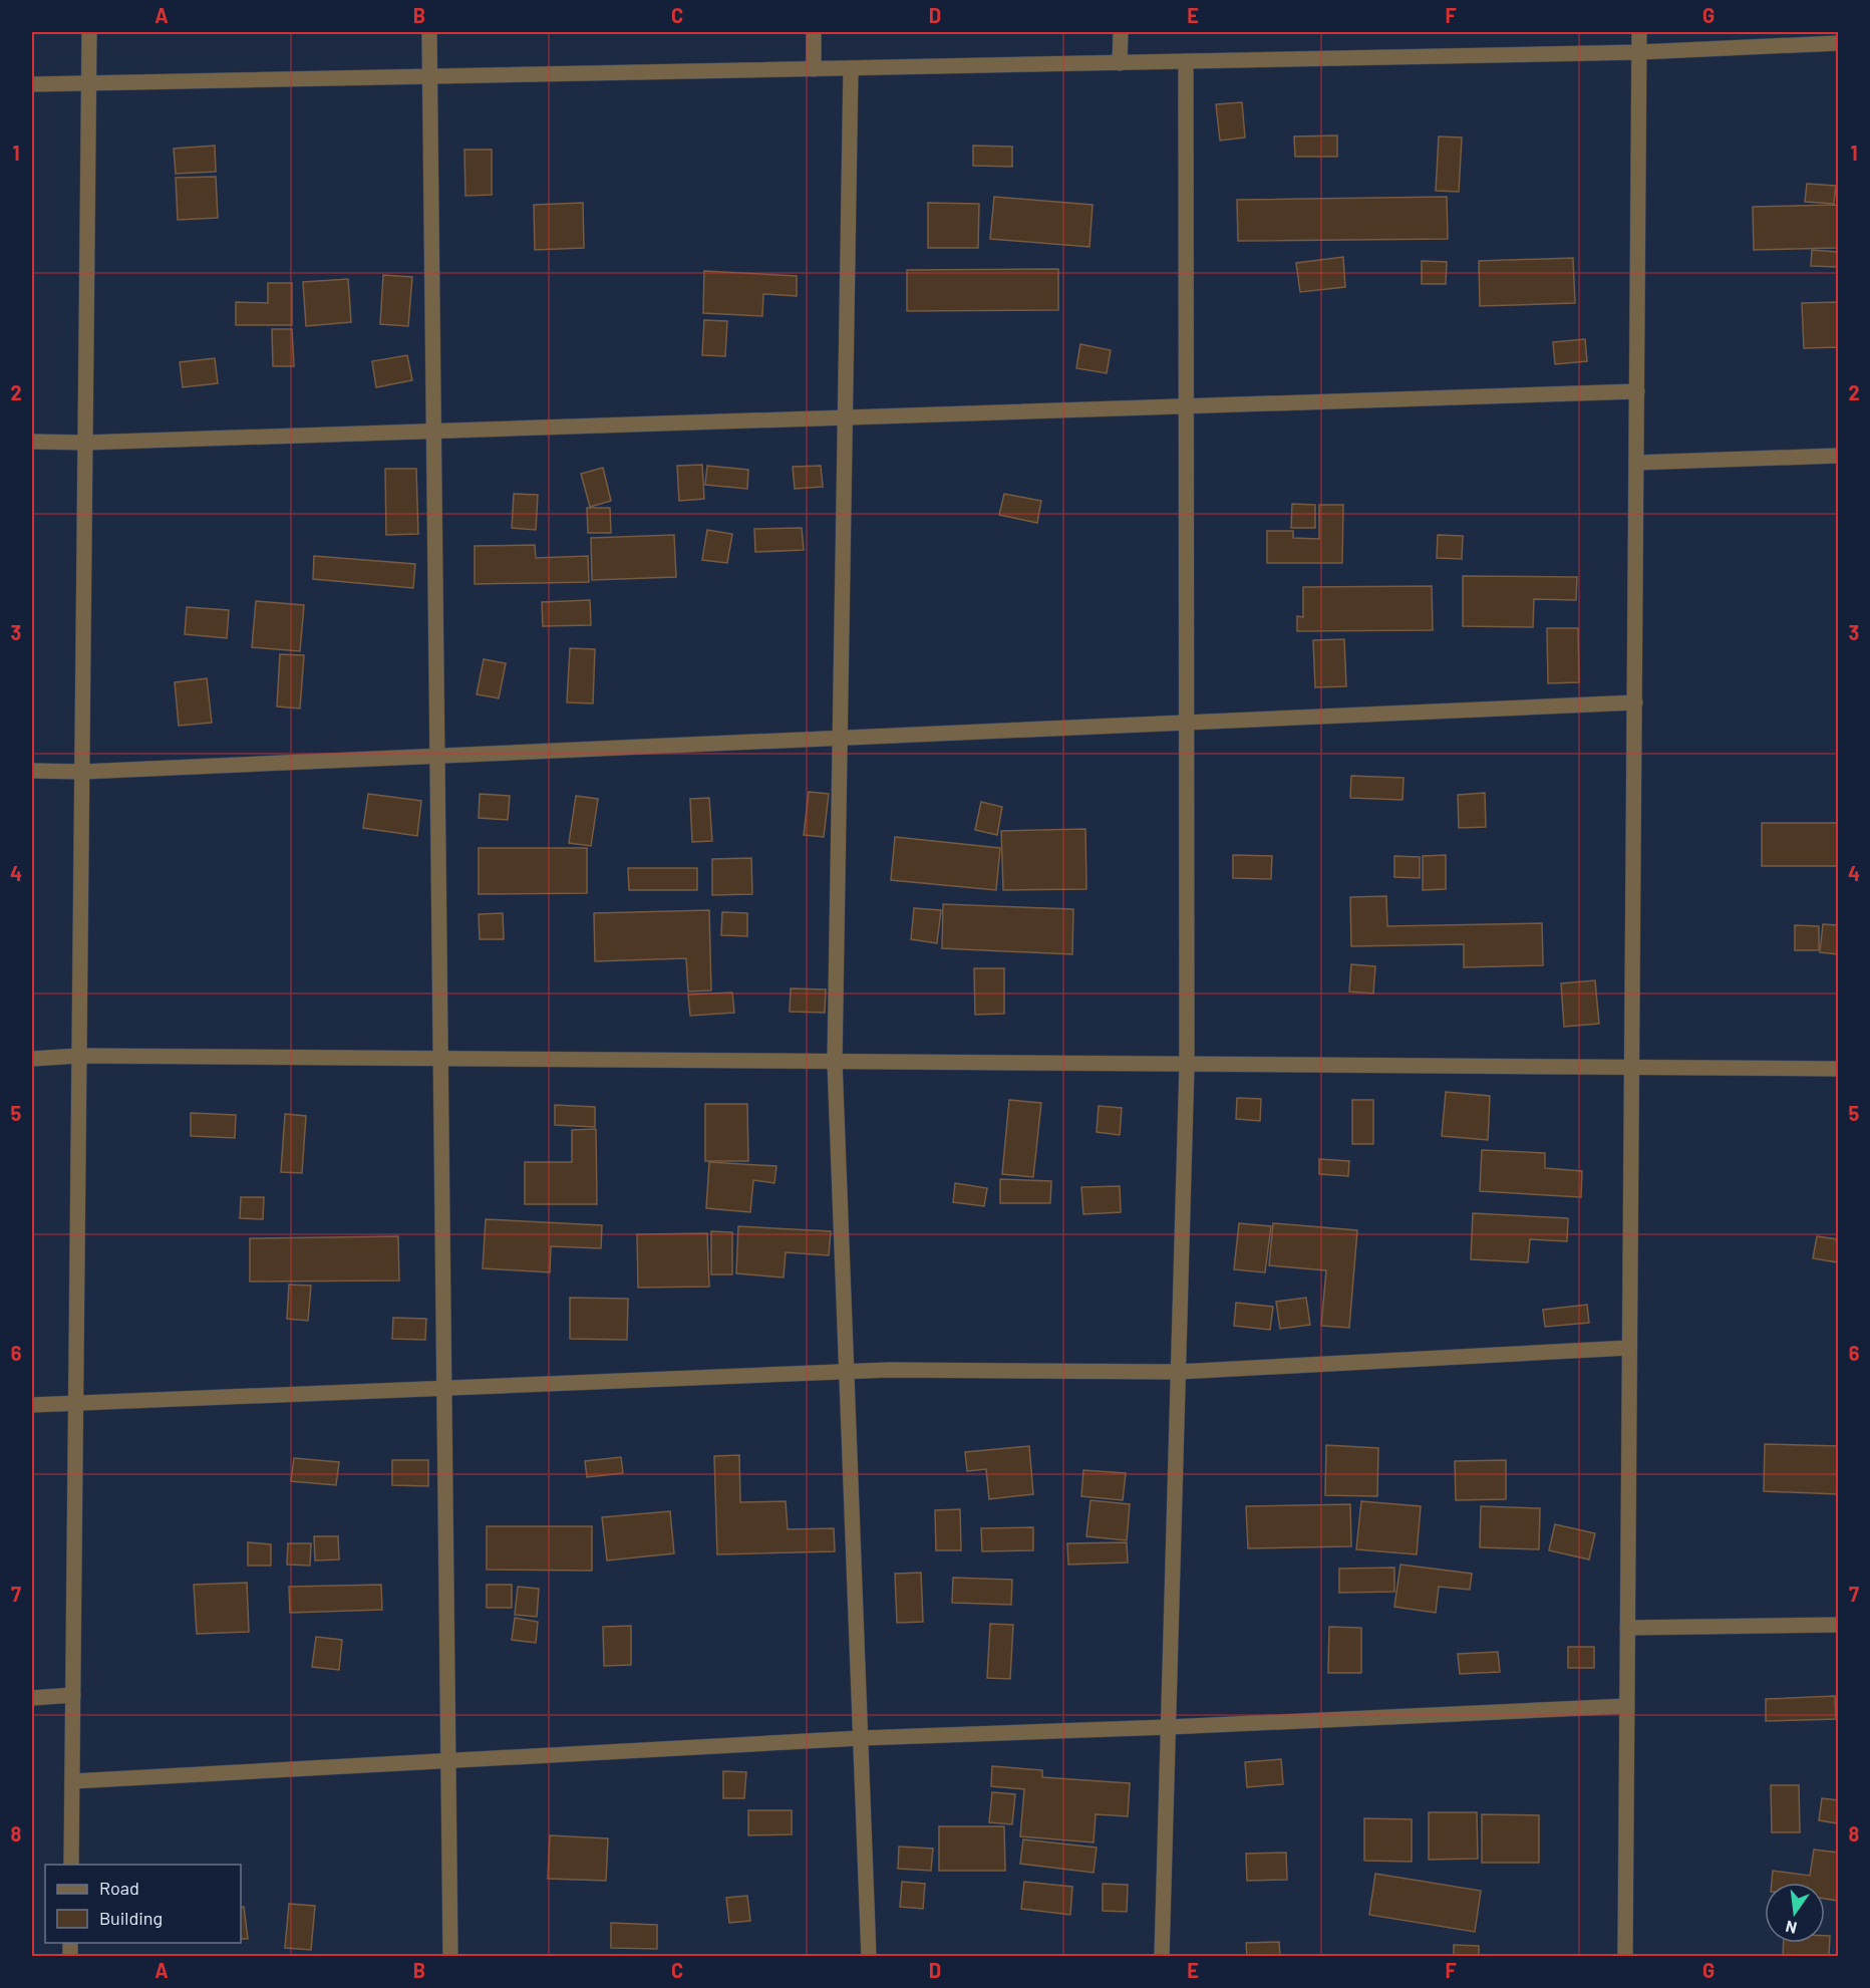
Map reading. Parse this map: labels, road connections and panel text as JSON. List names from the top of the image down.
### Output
{
  "legend": ["Road", "Building"],
  "north": "bottom",
  "grid": {
    "columns": [
      "A",
      "B",
      "C",
      "D",
      "E",
      "F",
      "G"
    ],
    "rows": [
      "1",
      "2",
      "3",
      "4",
      "5",
      "6",
      "7",
      "8"
    ]
  }
}
